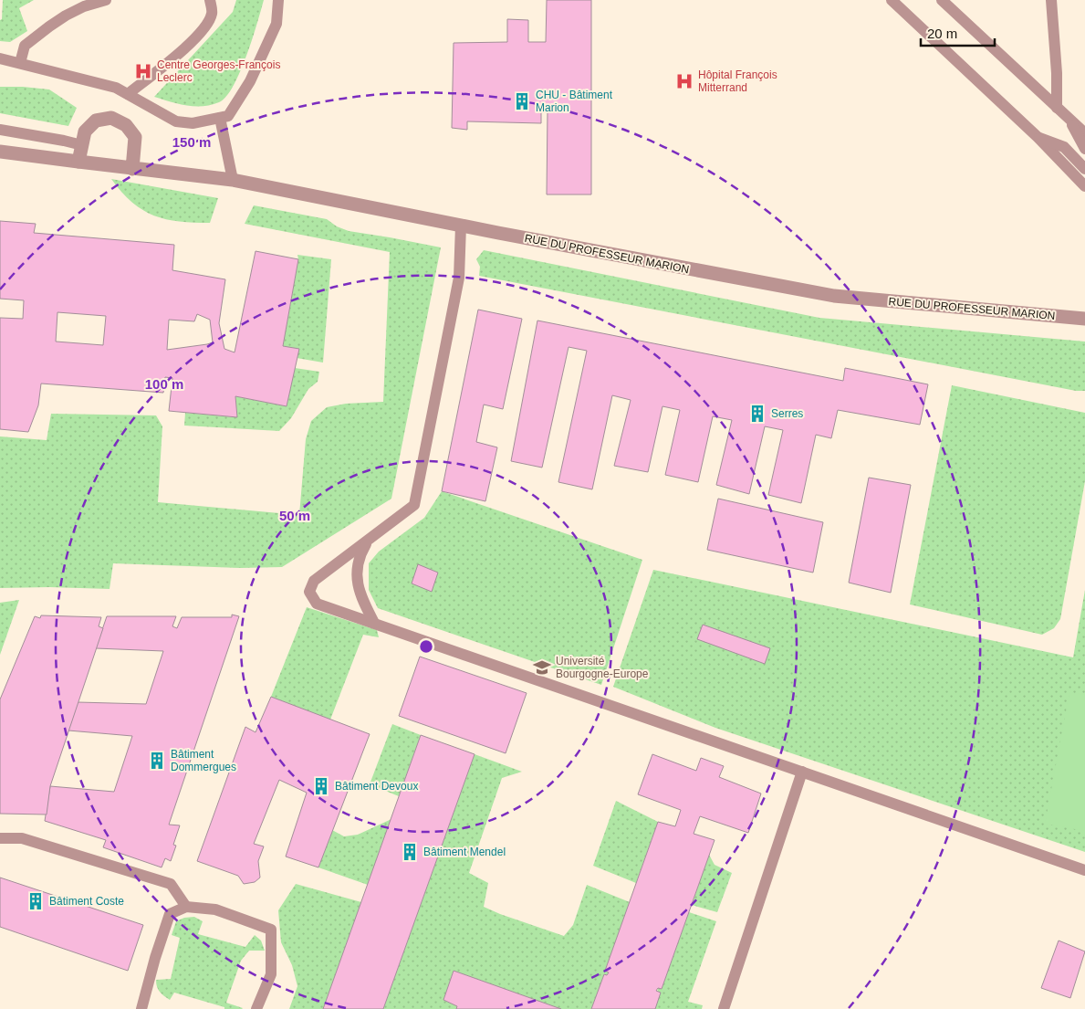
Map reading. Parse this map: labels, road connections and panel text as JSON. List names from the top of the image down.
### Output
{
  "streets": {
    "street": ["RUE DU PROFESSEUR MARION"]
  },
  "places": {
    "hospital": ["Centre Georges-François Leclerc", "Hôpital François Mitterrand"],
    "building": [
      "CHU - Bâtiment Marion",
      "Serres",
      "Bâtiment Dommergues",
      "Bâtiment Devoux",
      "Bâtiment Mendel",
      "Bâtiment Coste"
    ],
    "school or university": ["Université Bourgogne-Europe"]
  },
  "scale_bar": "20 m",
  "rings": ["150 m", "100 m", "50 m"]
}
